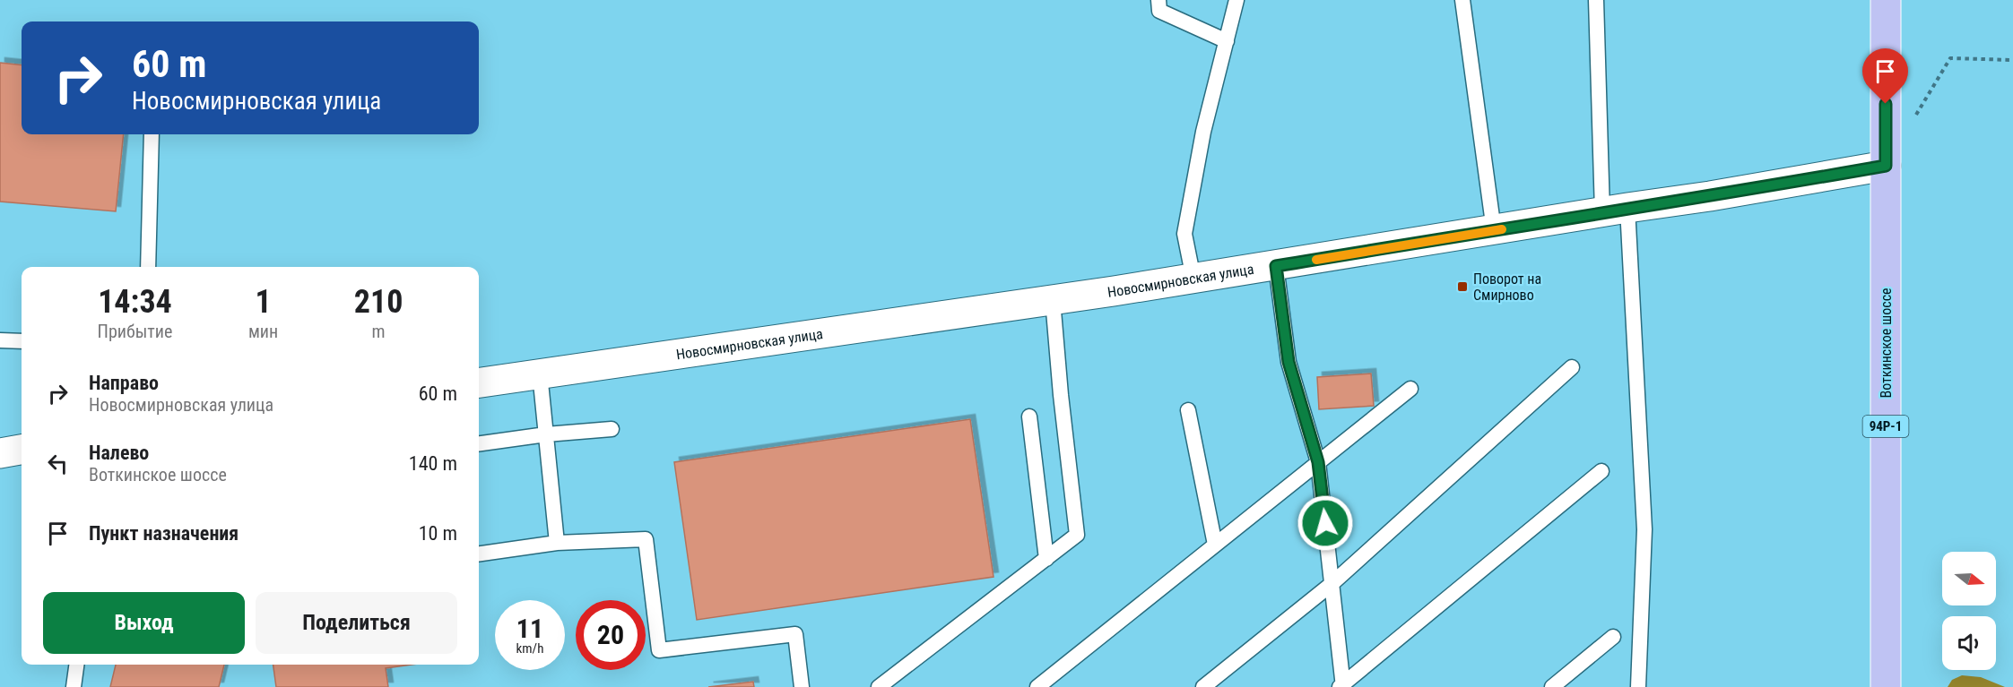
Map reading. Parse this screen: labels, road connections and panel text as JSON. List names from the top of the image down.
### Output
{
  "streets": {
    "main road": ["Воткинское шоссе", "94Р-1"],
    "street": ["Новосмирновская улица"]
  },
  "crossings": [
    ["Новосмирновская улица", "Воткинское шоссе"]
  ],
  "places": {
    "transit": ["Поворот на Смирново"]
  },
  "north": "right",
  "page": {
    "turn": ["60 m", "Новосмирновская улица"],
    "eta": [
      "14:34",
      "Прибытие",
      "1",
      "мин",
      "210",
      "m"
    ],
    "list": [
      {
        "name": "Направо",
        "note": "Новосмирновская улица",
        "value": "60 m"
      },
      {
        "name": "Налево",
        "note": "Воткинское шоссе",
        "value": "140 m"
      },
      {
        "name": "Пункт назначения",
        "value": "10 m"
      }
    ],
    "buttons": ["Выход", "Поделиться"],
    "speed": "11 km/h",
    "limit": "20"
  }
}
